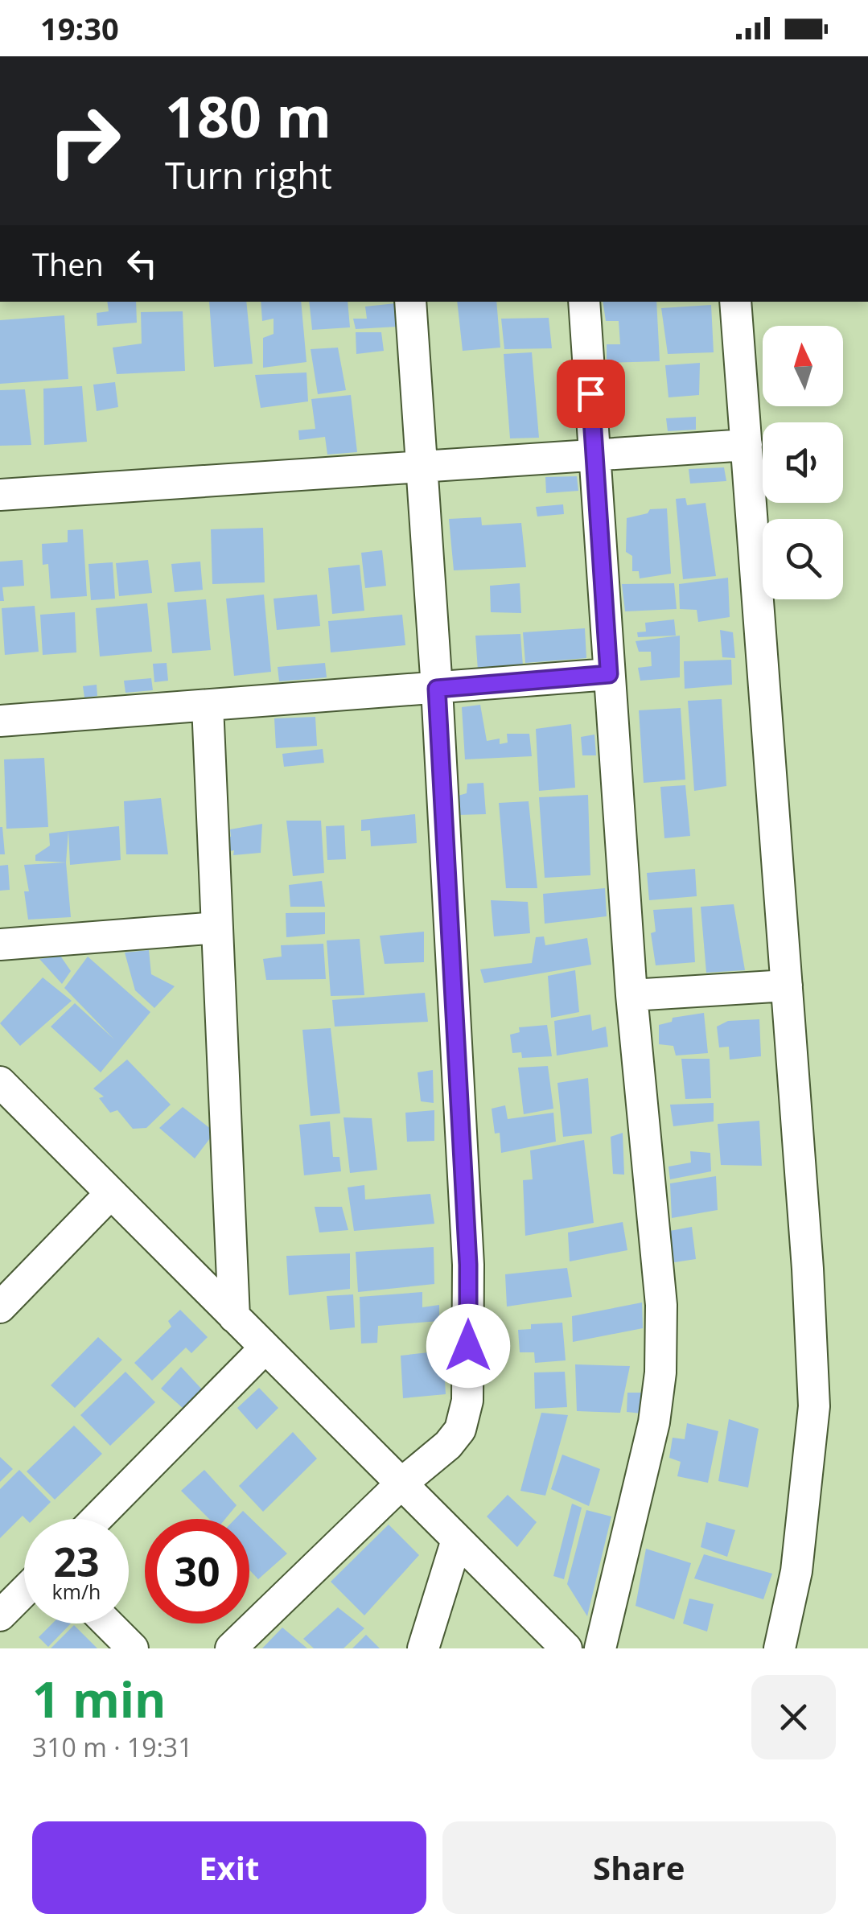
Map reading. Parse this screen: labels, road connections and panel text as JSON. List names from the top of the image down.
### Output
{
  "north": "top",
  "page": {
    "status": "19:30",
    "turn": ["180 m", "Turn right"],
    "then": "Then",
    "speed": "23 km/h",
    "limit": "30",
    "heading": ["1 min", "310 m · 19:31"],
    "buttons": ["Exit", "Share"]
  }
}
